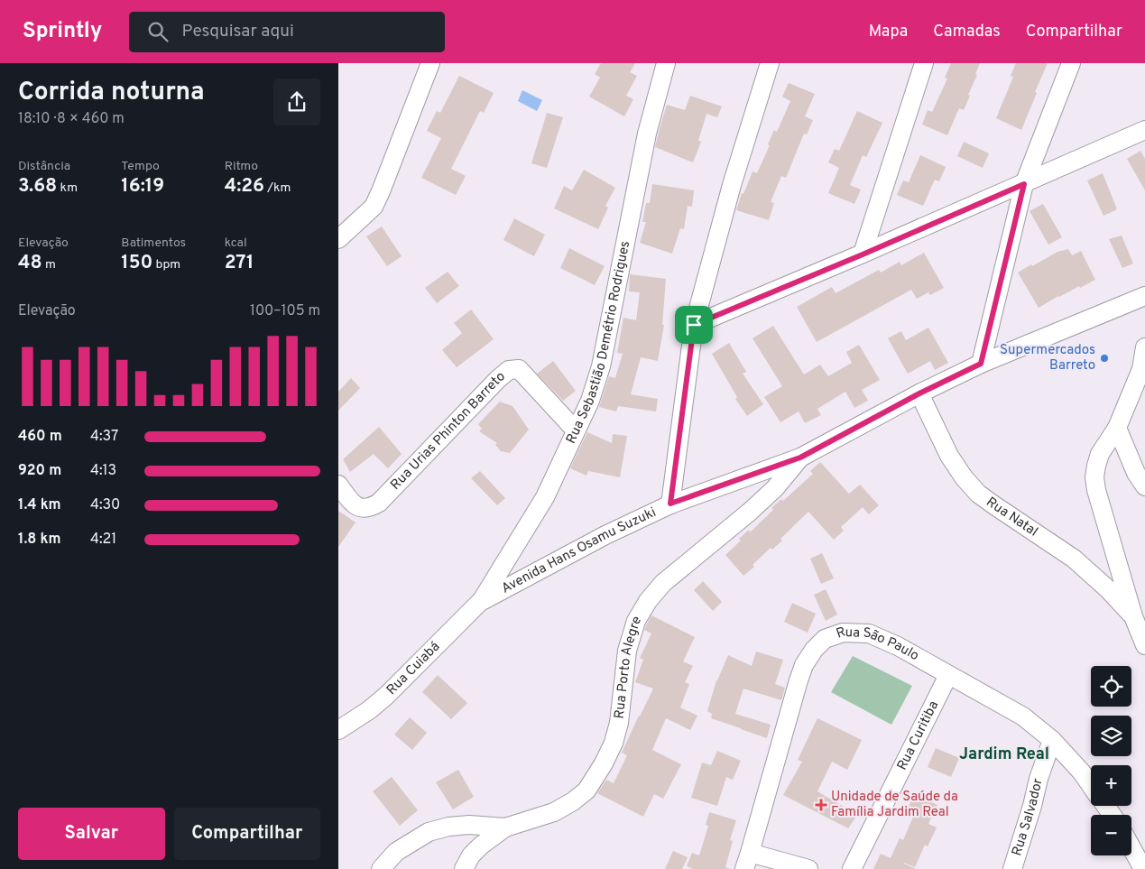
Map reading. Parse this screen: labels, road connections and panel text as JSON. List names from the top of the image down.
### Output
{
  "streets": {
    "street": [
      "Rua Sebastião Demétrio Rodrigues",
      "Rua Urias Phinton Barreto",
      "Rua Natal",
      "Avenida Hans Osamu Suzuki",
      "Rua São Paulo",
      "Rua Cuiabá",
      "Rua Porto Alegre",
      "Rua Curitiba",
      "Rua Salvador"
    ]
  },
  "crossings": [
    ["Rua Sebastião Demétrio Rodrigues", "Rua Urias Phinton Barreto"],
    ["Rua Sebastião Demétrio Rodrigues", "Avenida Hans Osamu Suzuki"],
    ["Rua Sebastião Demétrio Rodrigues", "Rua Cuiabá"],
    ["Rua Natal", "Avenida Hans Osamu Suzuki"],
    ["Avenida Hans Osamu Suzuki", "Rua Cuiabá"],
    ["Avenida Hans Osamu Suzuki", "Rua Porto Alegre"],
    ["Rua São Paulo", "Rua Curitiba"],
    ["Rua São Paulo", "Rua Salvador"]
  ],
  "districts": ["Jardim Real"],
  "places": {
    "other": ["Supermercados Barreto"],
    "health": ["Unidade de Saúde da Família Jardim Real"]
  },
  "page": {
    "header": "Sprintly",
    "search": "Pesquisar aqui",
    "nav": ["Mapa", "Camadas", "Compartilhar"],
    "heading": ["Corrida noturna", "18:10 · 8 × 460 m"],
    "stats": [
      ["Distância", "3.68 km"],
      ["Tempo", "16:19"],
      ["Ritmo", "4:26 /km"],
      ["Elevação", "48 m"],
      ["Batimentos", "150 bpm"],
      ["kcal", "271"]
    ],
    "chart": ["Elevação", "100–105 m"],
    "list": [
      {
        "name": "460 m",
        "note": "4:37"
      },
      {
        "name": "920 m",
        "note": "4:13"
      },
      {
        "name": "1.4 km",
        "note": "4:30"
      },
      {
        "name": "1.8 km",
        "note": "4:21"
      }
    ],
    "map_buttons": ["+", "−"],
    "buttons": ["Salvar", "Compartilhar"]
  }
}
